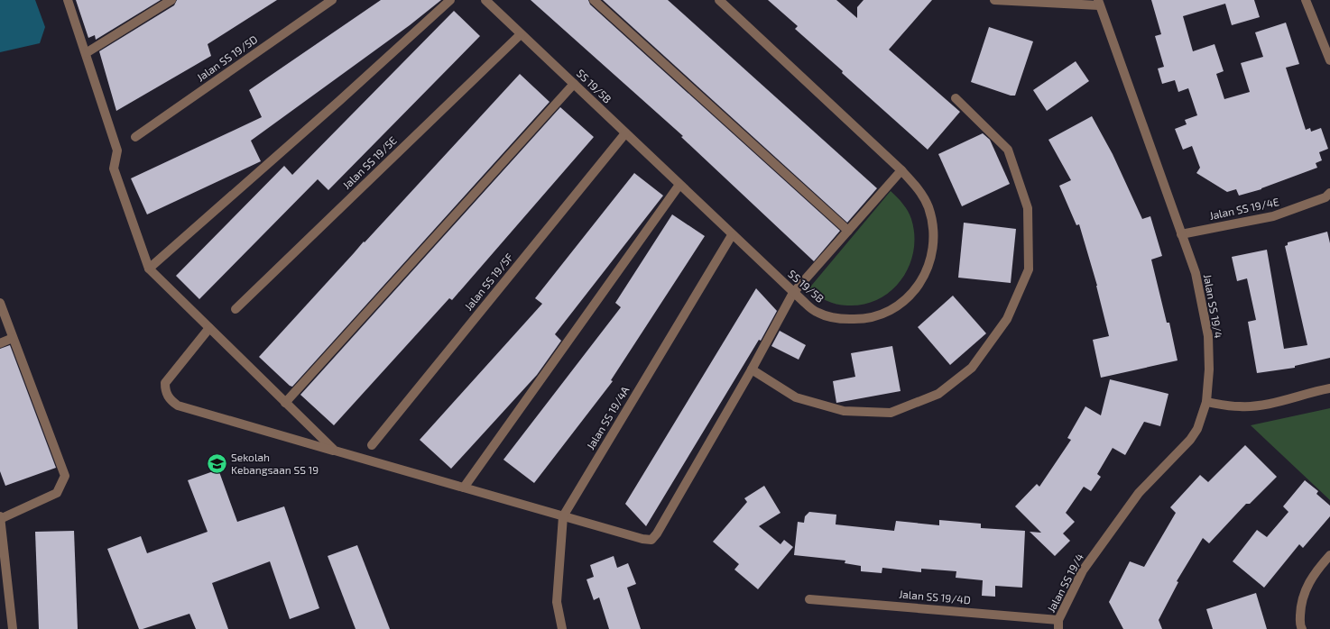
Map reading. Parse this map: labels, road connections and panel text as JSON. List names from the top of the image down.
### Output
{
  "streets": {
    "street": [
      "Jalan SS 19/5D",
      "SS 19/5B",
      "Jalan SS 19/5E",
      "Jalan SS 19/4E",
      "Jalan SS 19/5F",
      "Jalan SS 19/4",
      "Jalan SS 19/4A",
      "Jalan SS 19/4D"
    ]
  },
  "crossings": [
    ["SS 19/5B", "Jalan SS 19/5E"],
    ["SS 19/5B", "Jalan SS 19/5F"],
    ["SS 19/5B", "Jalan SS 19/4A"],
    ["Jalan SS 19/4E", "Jalan SS 19/4"],
    ["Jalan SS 19/4", "Jalan SS 19/4D"]
  ],
  "places": {
    "school or university": ["Sekolah Kebangsaan SS 19"]
  }
}
